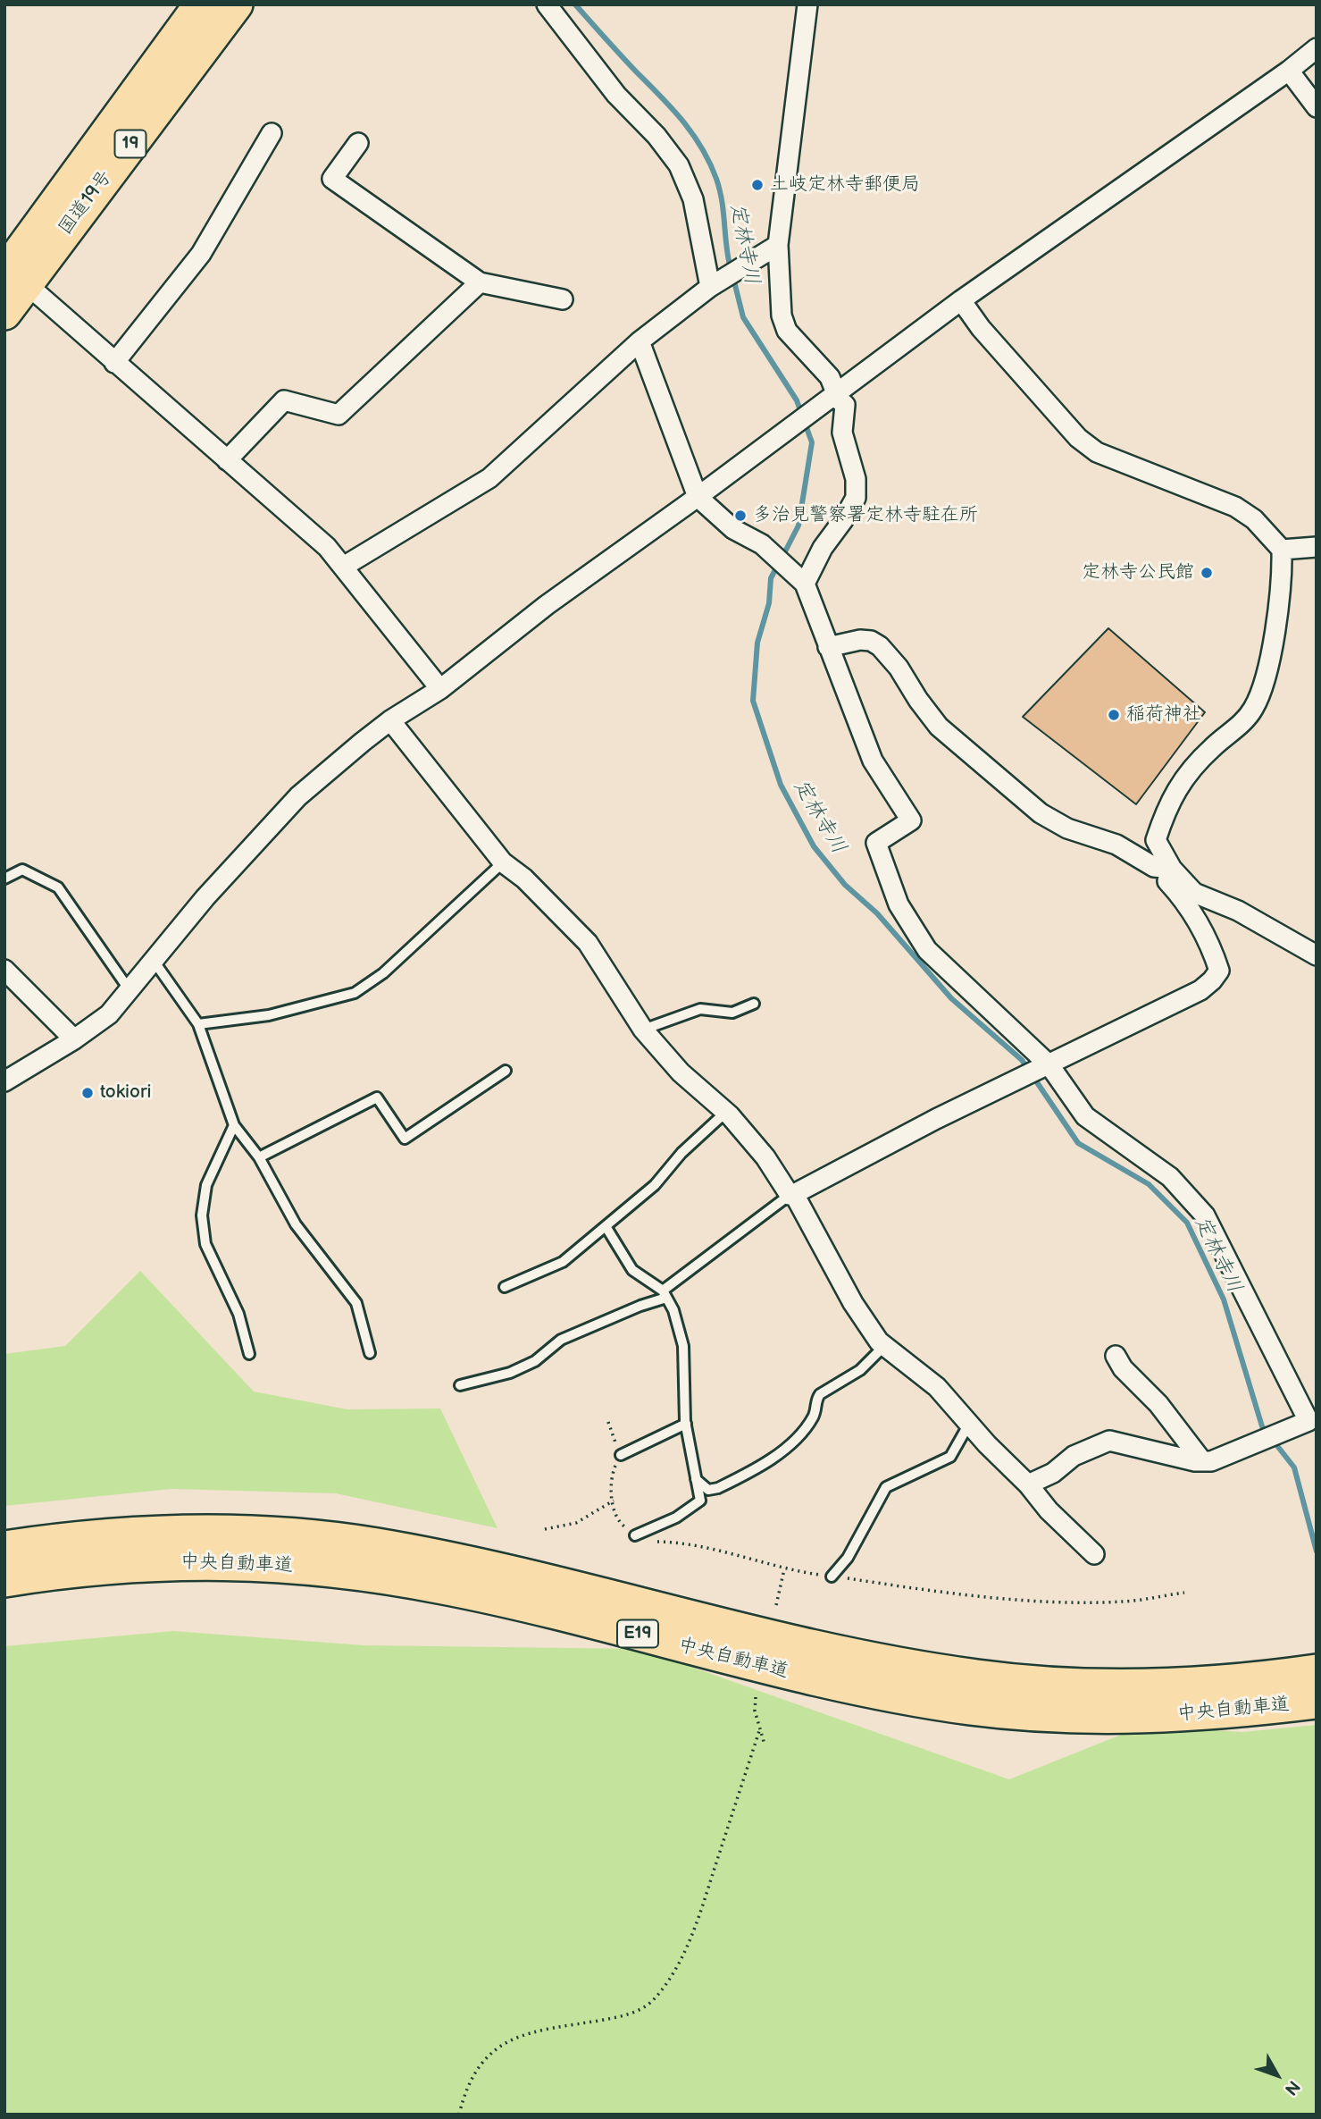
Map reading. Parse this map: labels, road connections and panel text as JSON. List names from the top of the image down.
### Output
{
  "streets": {
    "highway": [
      "19",
      "国道19号",
      "中央自動車道",
      "E19"
    ]
  },
  "water": ["定林寺川"],
  "places": [
    "土岐定林寺郵便局",
    "多治見警察署定林寺駐在所",
    "定林寺公民館",
    "稲荷神社",
    "tokiori"
  ],
  "north": "bottom right"
}
